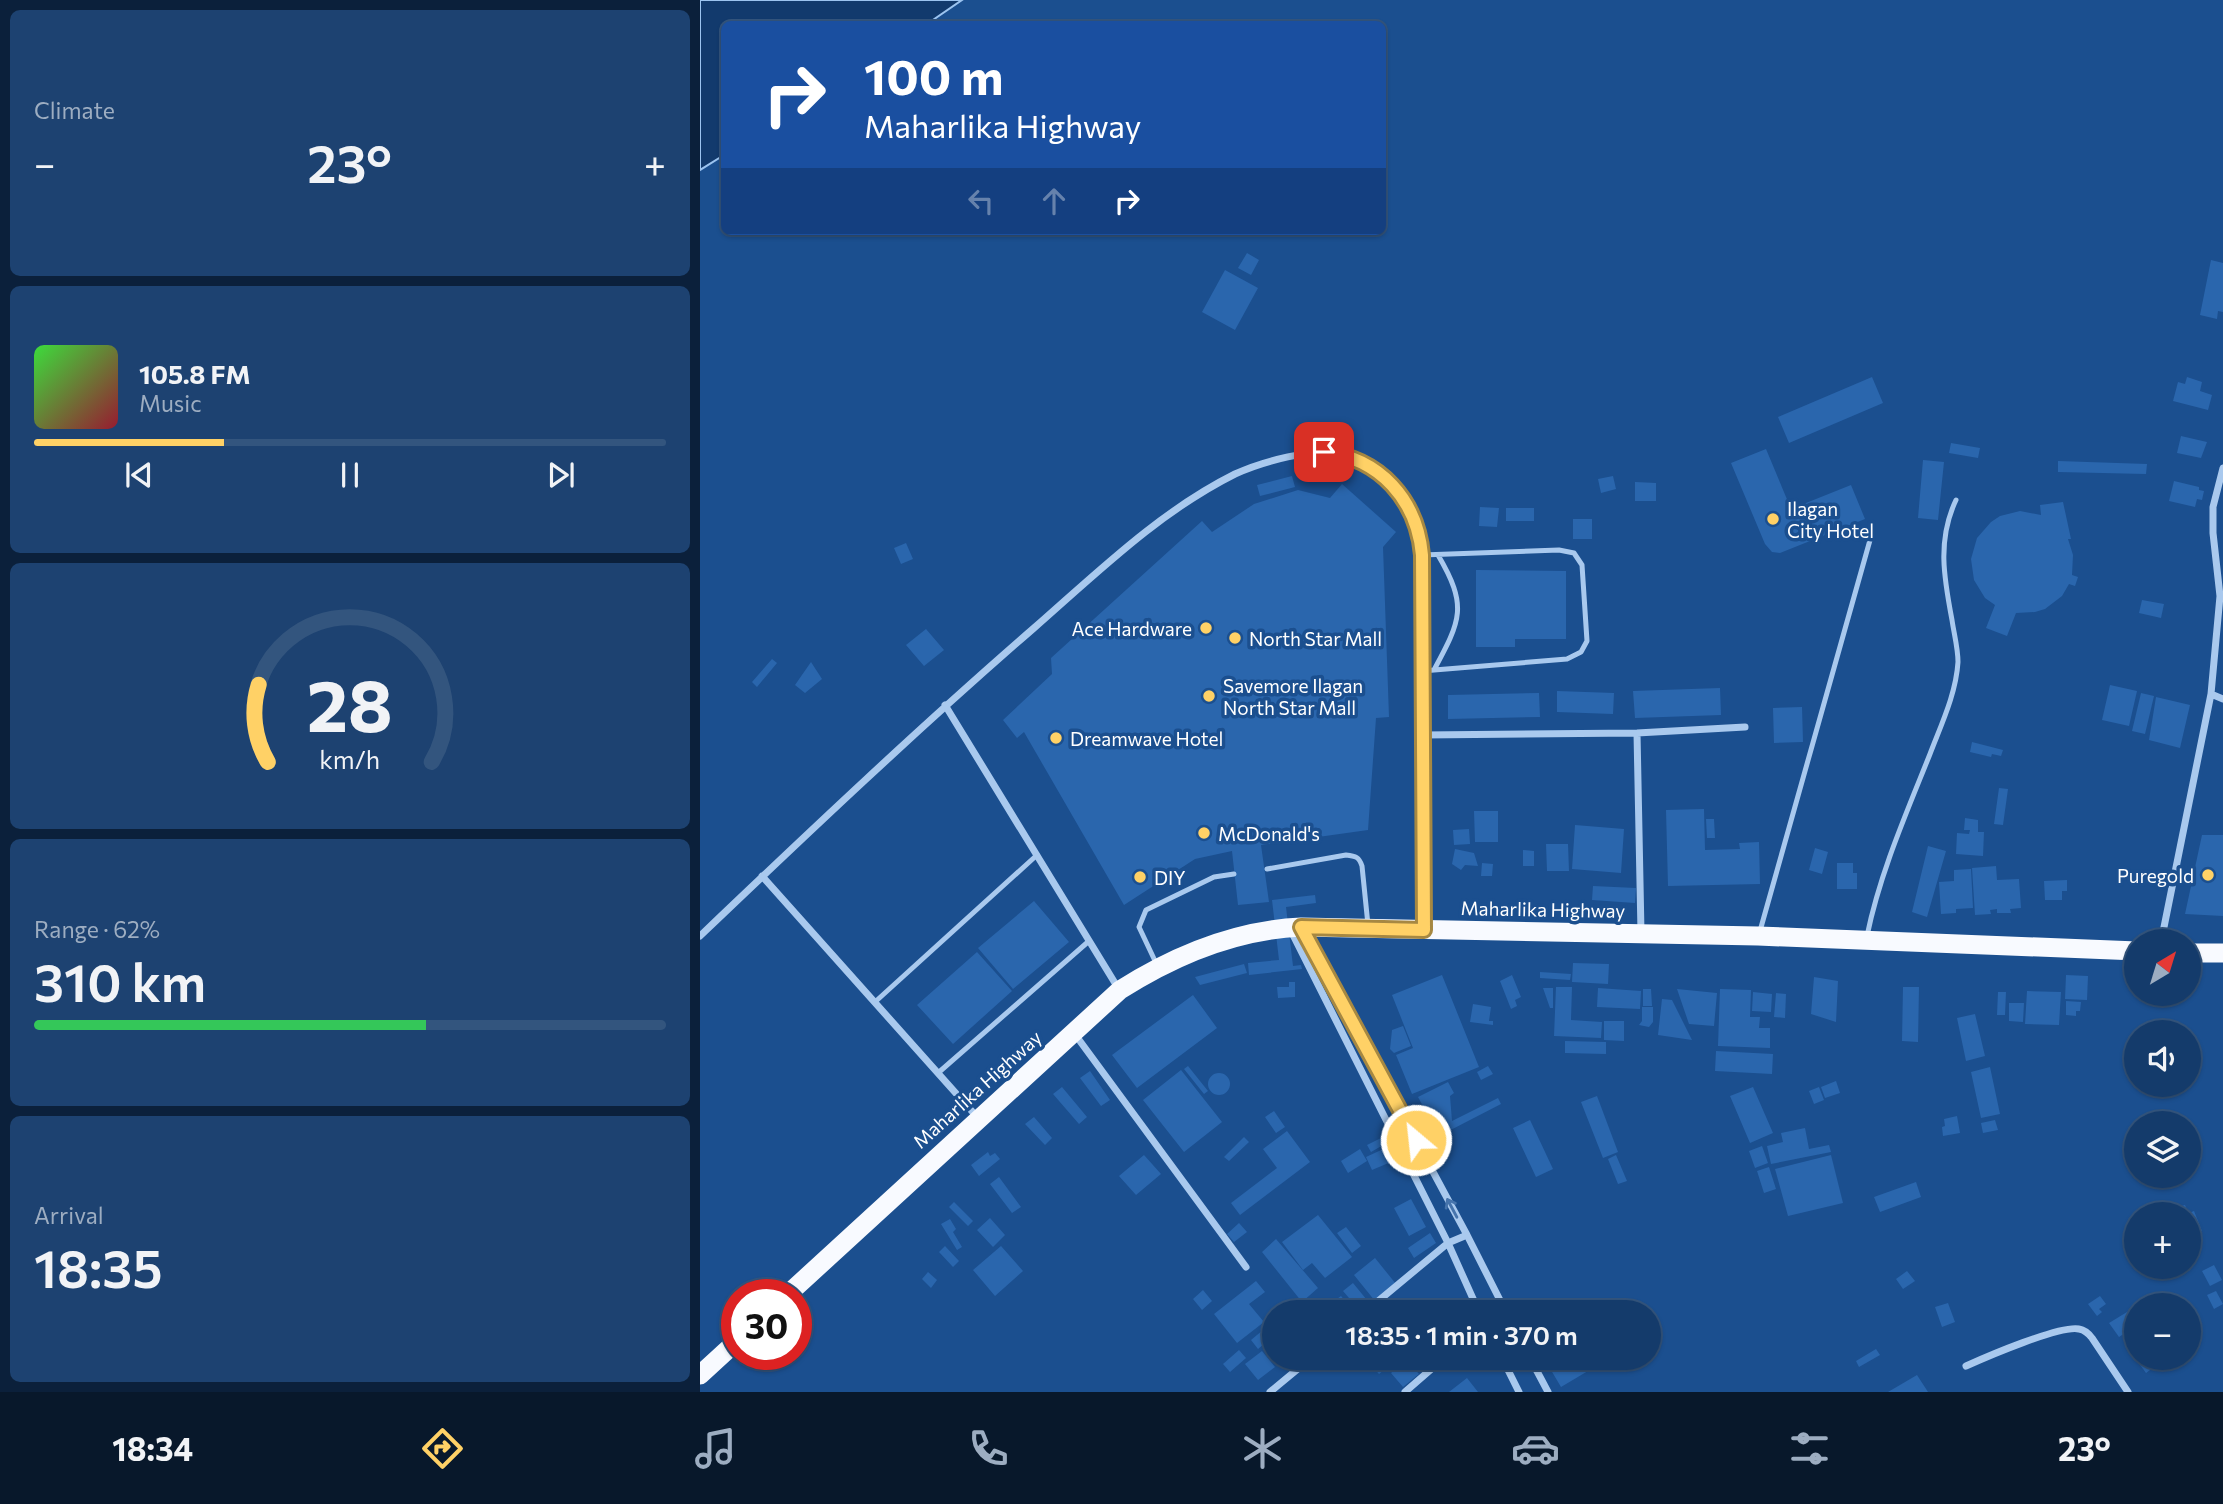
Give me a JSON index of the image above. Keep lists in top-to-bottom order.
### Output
{
  "streets": {
    "highway": ["Maharlika Highway"]
  },
  "places": [
    "Ilagan City Hotel",
    "Ace Hardware",
    "North Star Mall",
    "Savemore Ilagan North Star Mall",
    "Dreamwave Hotel",
    "McDonald's",
    "Puregold",
    "DIY"
  ],
  "north": "top right",
  "page": {
    "tile": [
      "Climate",
      ["Range · 62%", "310 km"],
      ["Arrival", "18:35"]
    ],
    "turn": ["100 m", "Maharlika Highway"],
    "heat": ["−", "23°", "+"],
    "song": ["105.8 FM", "Music"],
    "map_buttons": ["+", "−"],
    "limit": "30",
    "trip": "18:35 · 1 min · 370 m",
    "tabs": ["18:34", "23°"],
    "gauge": ["28", "km/h"]
  }
}
